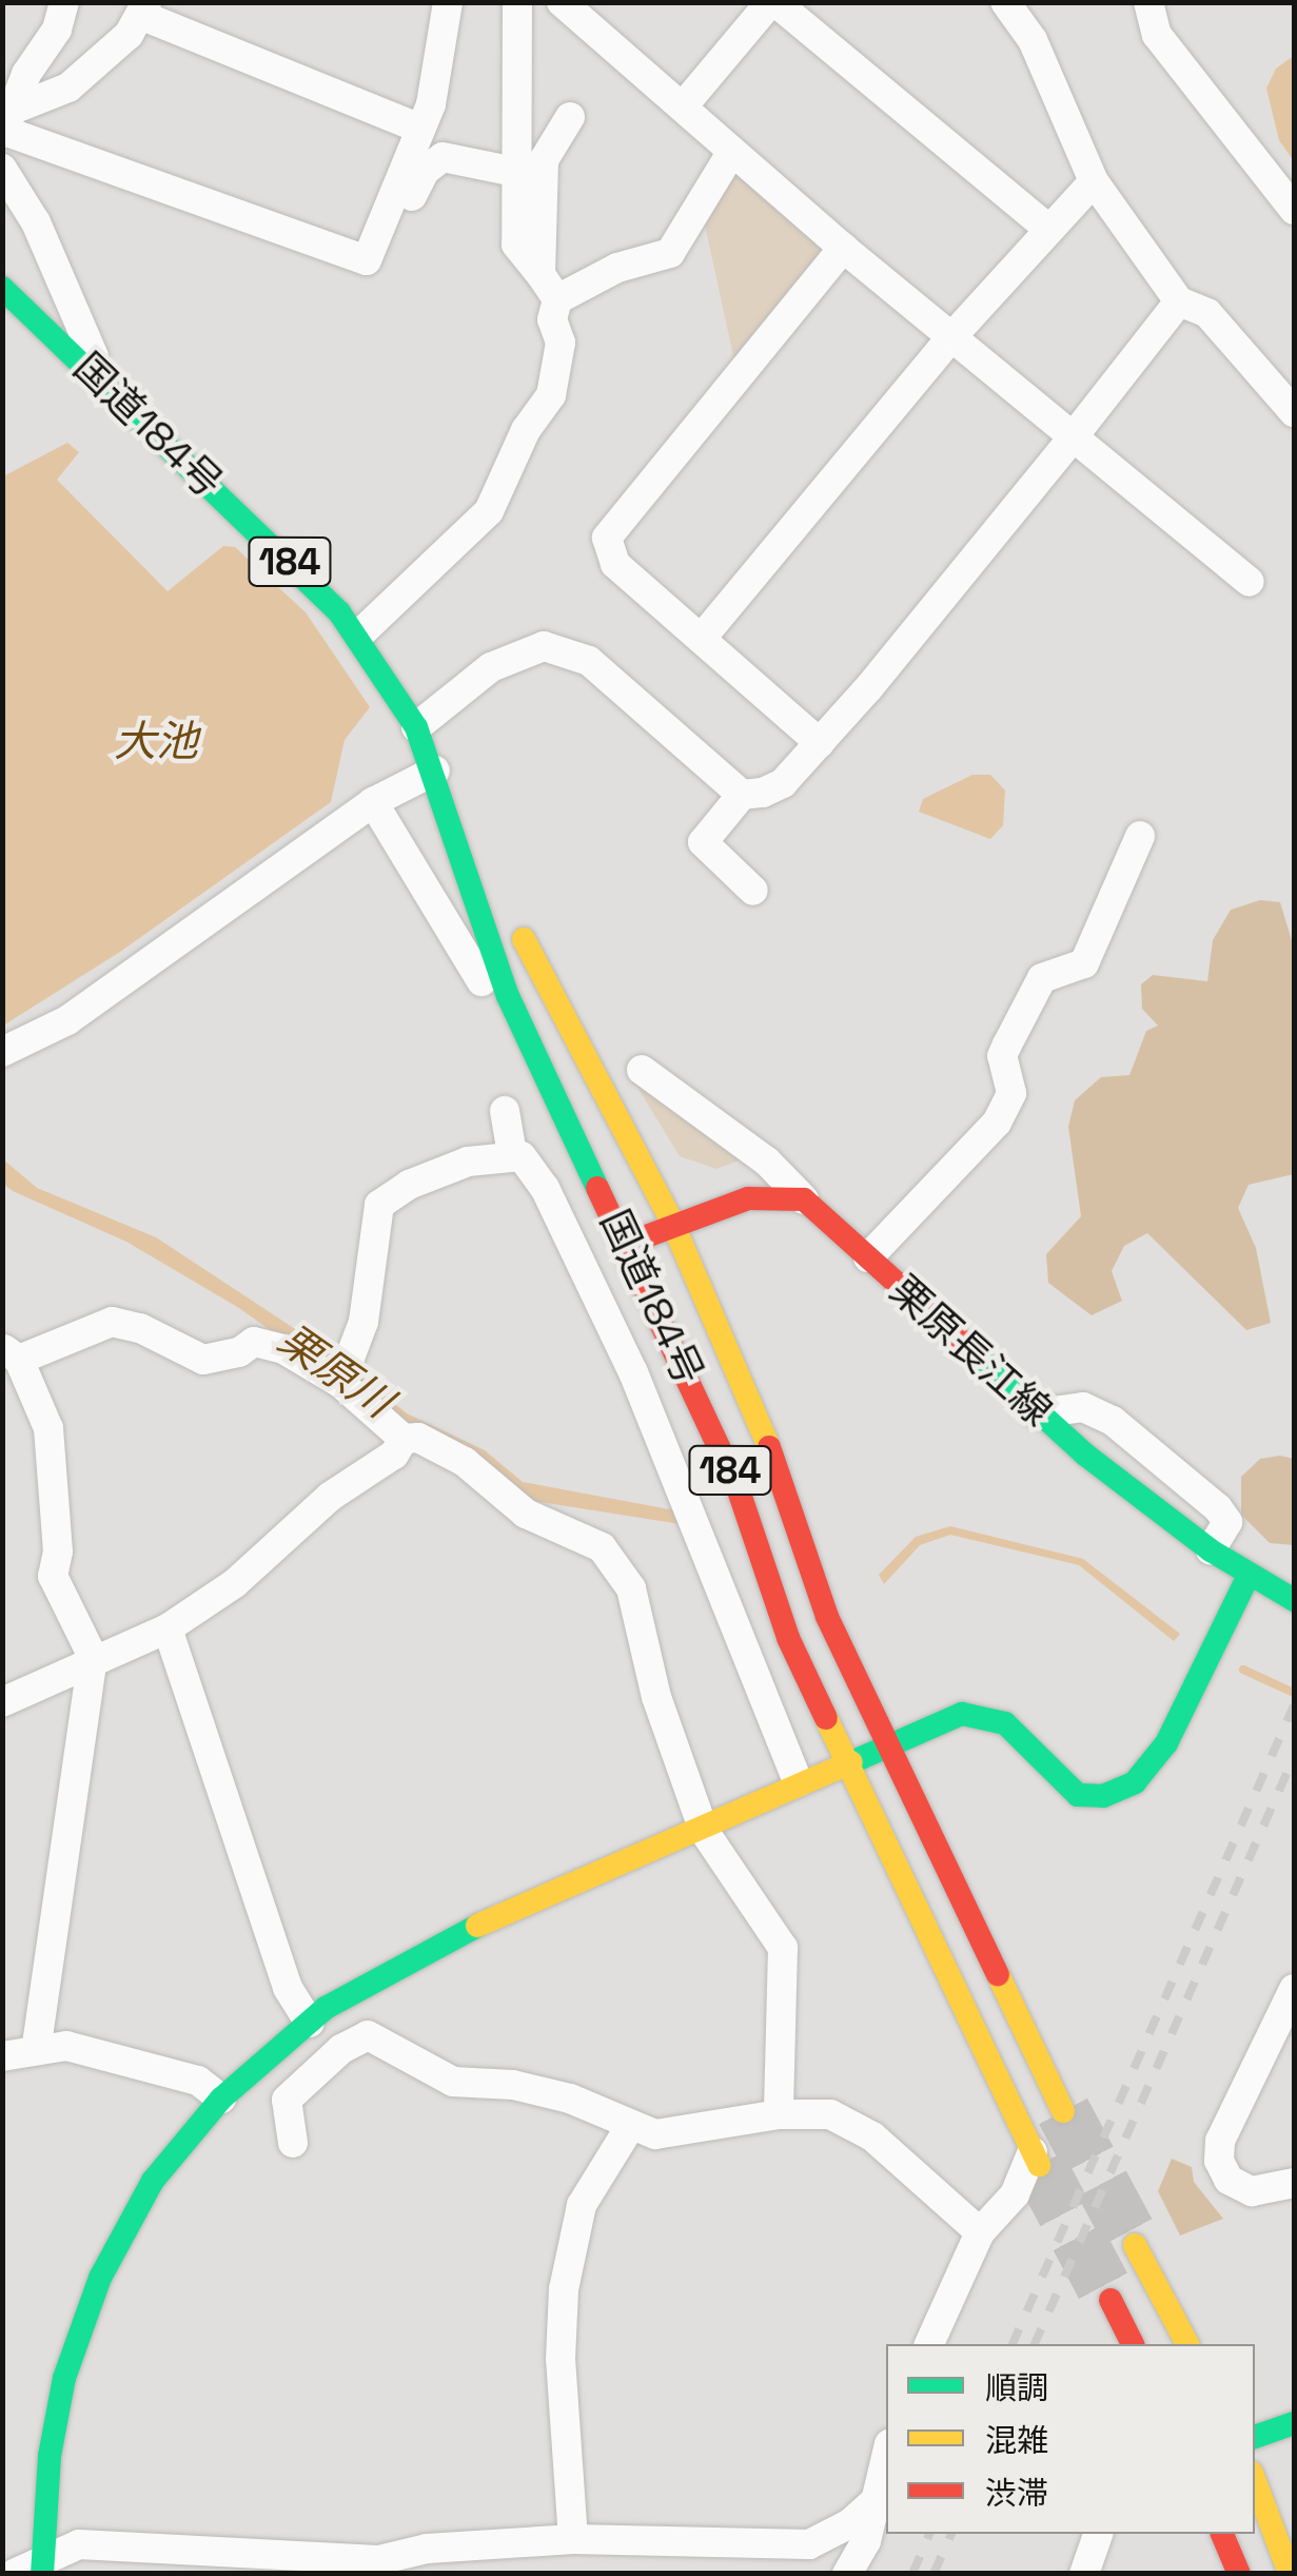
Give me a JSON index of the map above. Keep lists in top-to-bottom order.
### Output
{
  "streets": {
    "main road": ["国道184号", "184", "栗原長江線"]
  },
  "water": ["大池", "栗原川"],
  "legend": ["順調", "混雑", "渋滞"]
}
